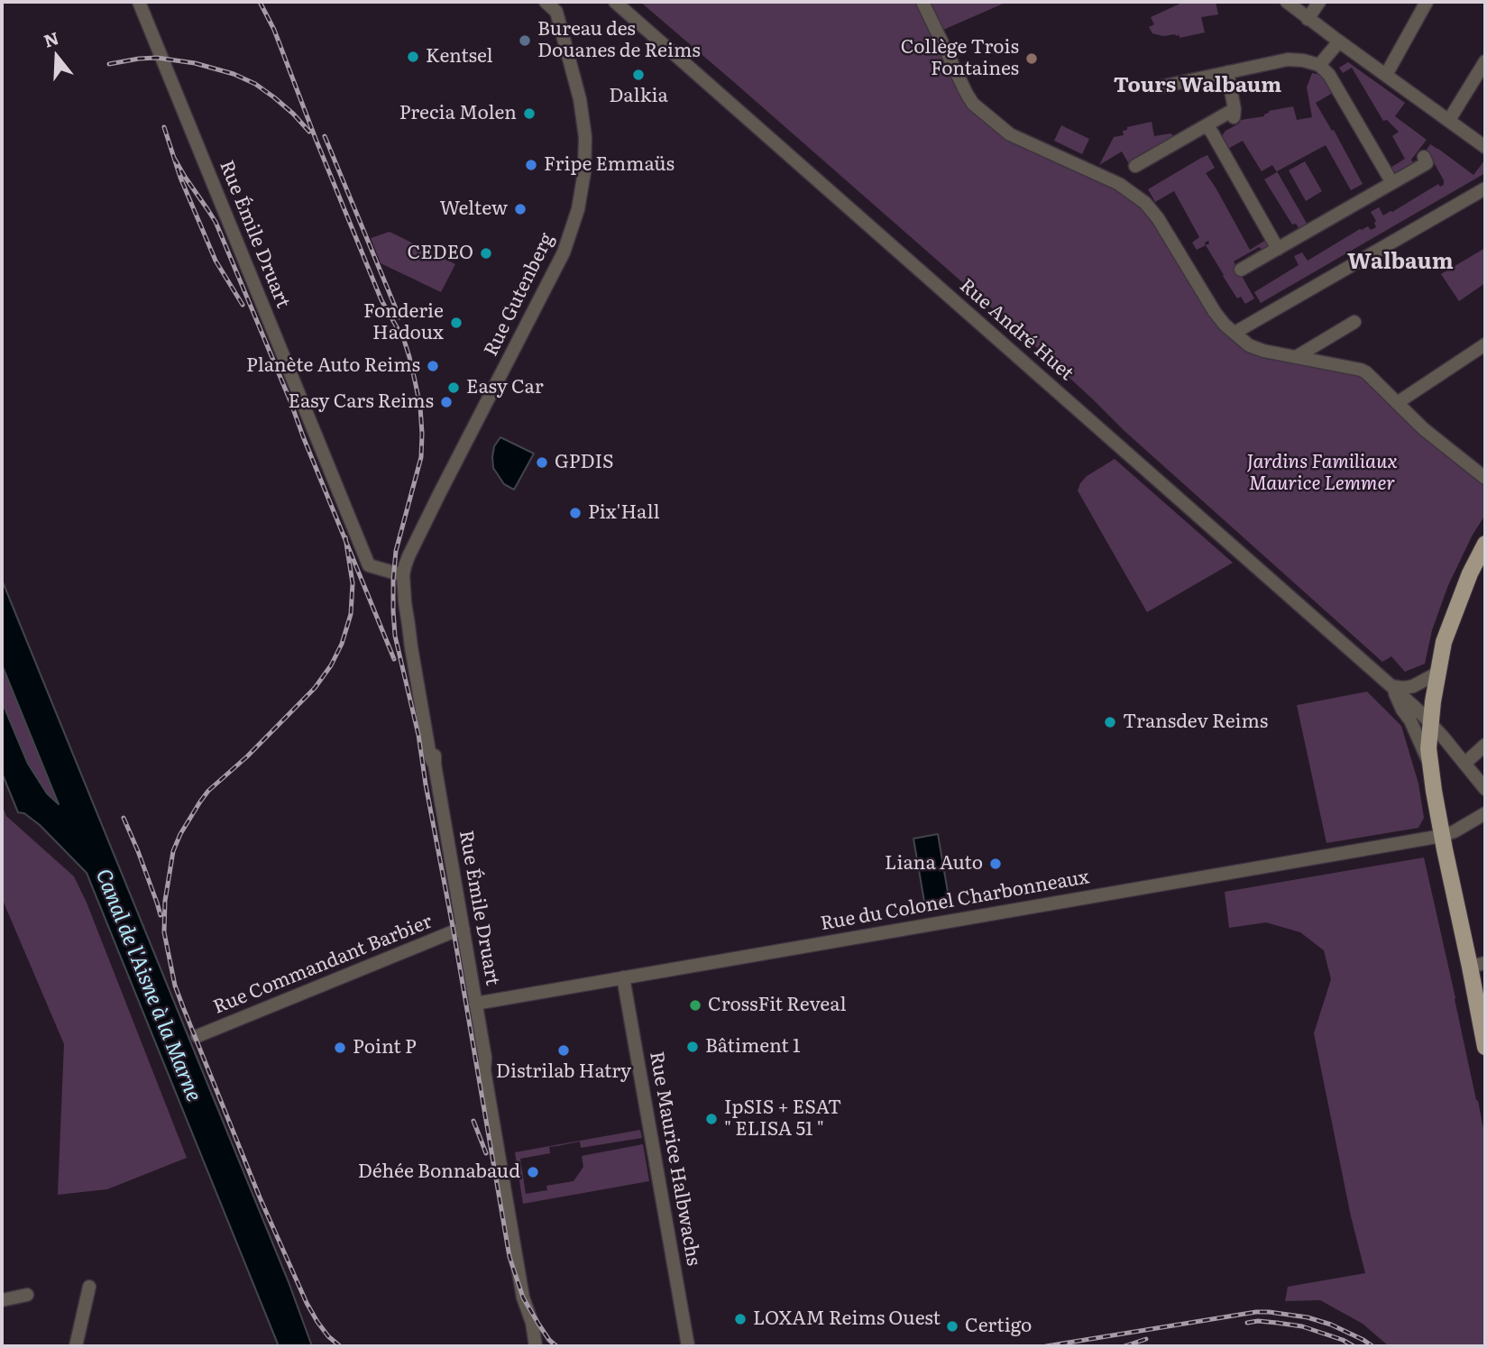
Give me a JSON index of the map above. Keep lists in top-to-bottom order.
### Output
{
  "streets": {
    "street": [
      "Rue Émile Druart",
      "Rue Gutenberg",
      "Rue André Huet",
      "Rue du Colonel Charbonneaux",
      "Rue Commandant Barbier",
      "Rue Maurice Halbwachs"
    ]
  },
  "crossings": [
    ["Rue Émile Druart", "Rue Gutenberg"],
    ["Rue Émile Druart", "Rue du Colonel Charbonneaux"],
    ["Rue Émile Druart", "Rue Commandant Barbier"],
    ["Rue du Colonel Charbonneaux", "Rue Maurice Halbwachs"]
  ],
  "districts": ["Tours Walbaum", "Walbaum"],
  "water": ["Canal de l'Aisne à la Marne"],
  "parks": ["Jardins Familiaux Maurice Lemmer"],
  "places": [
    "Bureau des Douanes de Reims",
    "Kentsel",
    "Collège Trois Fontaines",
    "Dalkia",
    "Precia Molen",
    "Fripe Emmaüs",
    "Weltew",
    "CEDEO",
    "Fonderie Hadoux",
    "Planète Auto Reims",
    "Easy Car",
    "Easy Cars Reims",
    "GPDIS",
    "Pix'Hall",
    "Transdev Reims",
    "Liana Auto",
    "CrossFit Reveal",
    "Bâtiment 1",
    "Point P",
    "Distrilab Hatry",
    "IpSIS + ESAT \" ELISA 51 \"",
    "Déhée Bonnabaud",
    "LOXAM Reims Ouest",
    "Certigo"
  ],
  "north": "top"
}
